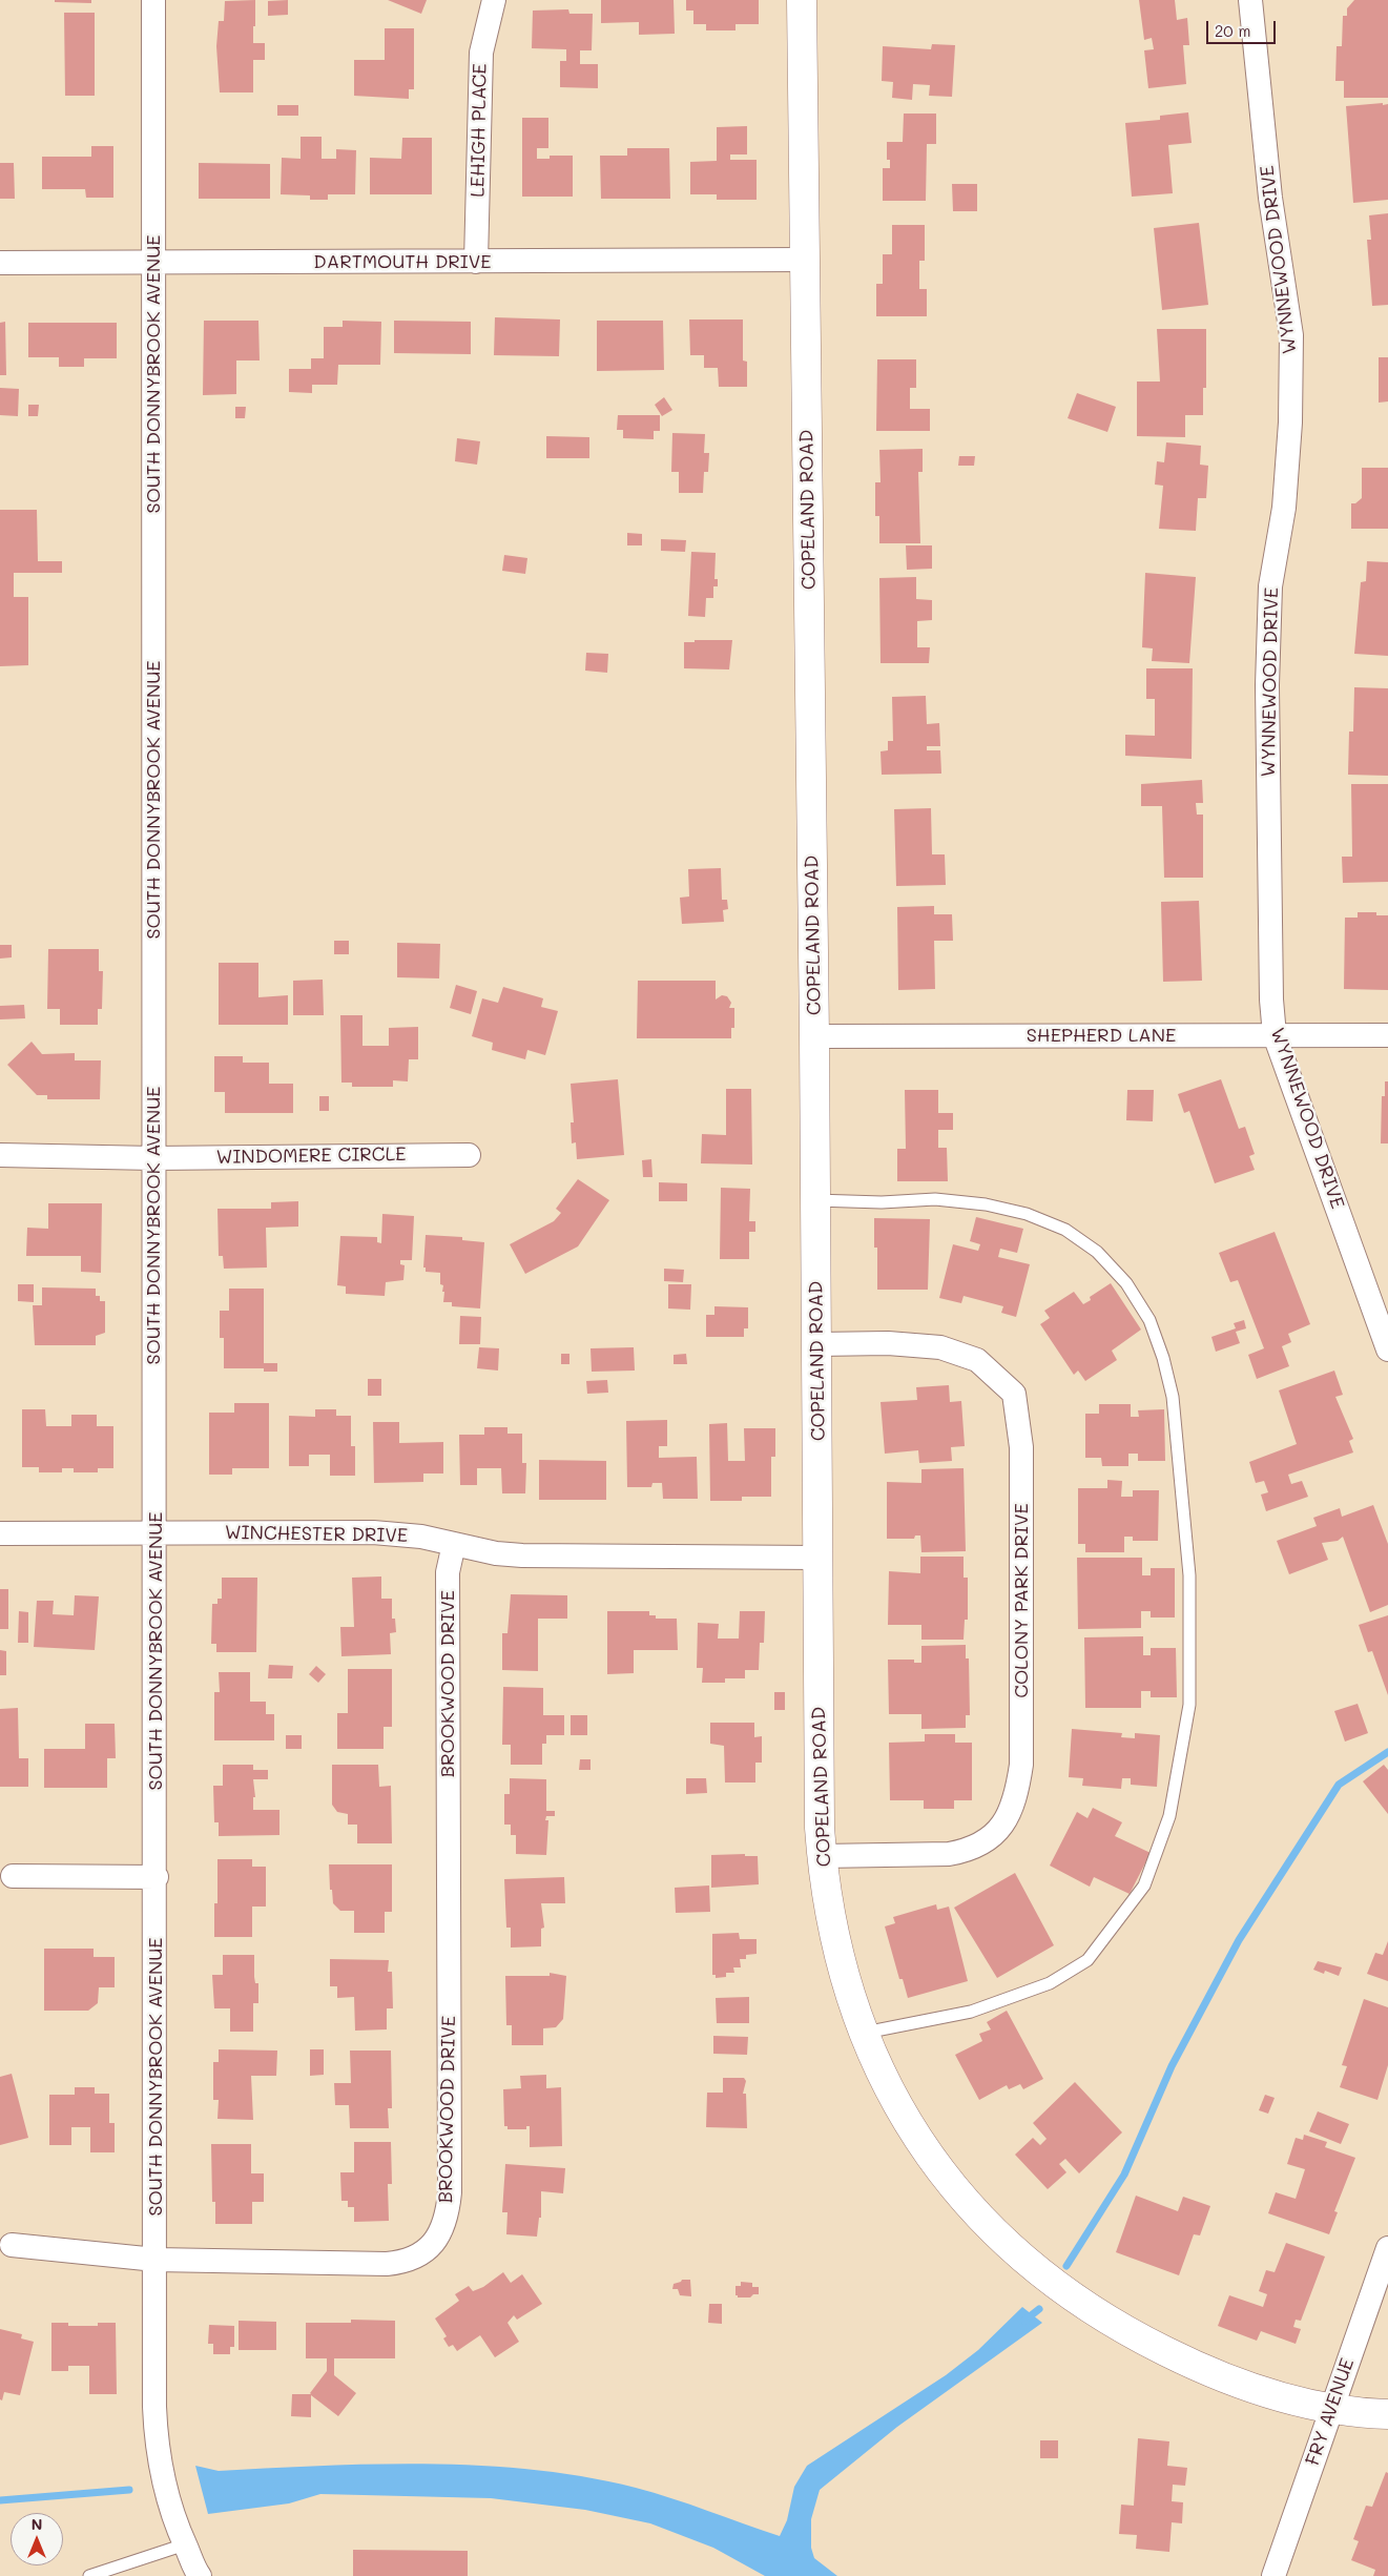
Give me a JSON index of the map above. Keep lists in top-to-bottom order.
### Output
{
  "streets": {
    "street": [
      "LEHIGH PLACE",
      "WYNNEWOOD DRIVE",
      "DARTMOUTH DRIVE",
      "SOUTH DONNYBROOK AVENUE",
      "COPELAND ROAD",
      "SHEPHERD LANE",
      "WINDOMERE CIRCLE",
      "WINCHESTER DRIVE",
      "COLONY PARK DRIVE",
      "BROOKWOOD DRIVE",
      "FRY AVENUE"
    ]
  },
  "crossings": [
    ["LEHIGH PLACE", "DARTMOUTH DRIVE"],
    ["WYNNEWOOD DRIVE", "SHEPHERD LANE"],
    ["DARTMOUTH DRIVE", "SOUTH DONNYBROOK AVENUE"],
    ["DARTMOUTH DRIVE", "COPELAND ROAD"],
    ["SOUTH DONNYBROOK AVENUE", "WINDOMERE CIRCLE"],
    ["SOUTH DONNYBROOK AVENUE", "WINCHESTER DRIVE"],
    ["SOUTH DONNYBROOK AVENUE", "BROOKWOOD DRIVE"],
    ["COPELAND ROAD", "SHEPHERD LANE"],
    ["COPELAND ROAD", "WINCHESTER DRIVE"],
    ["COPELAND ROAD", "COLONY PARK DRIVE"],
    ["COPELAND ROAD", "FRY AVENUE"],
    ["WINCHESTER DRIVE", "BROOKWOOD DRIVE"]
  ],
  "scale_bar": "20 m",
  "north": "top"
}
